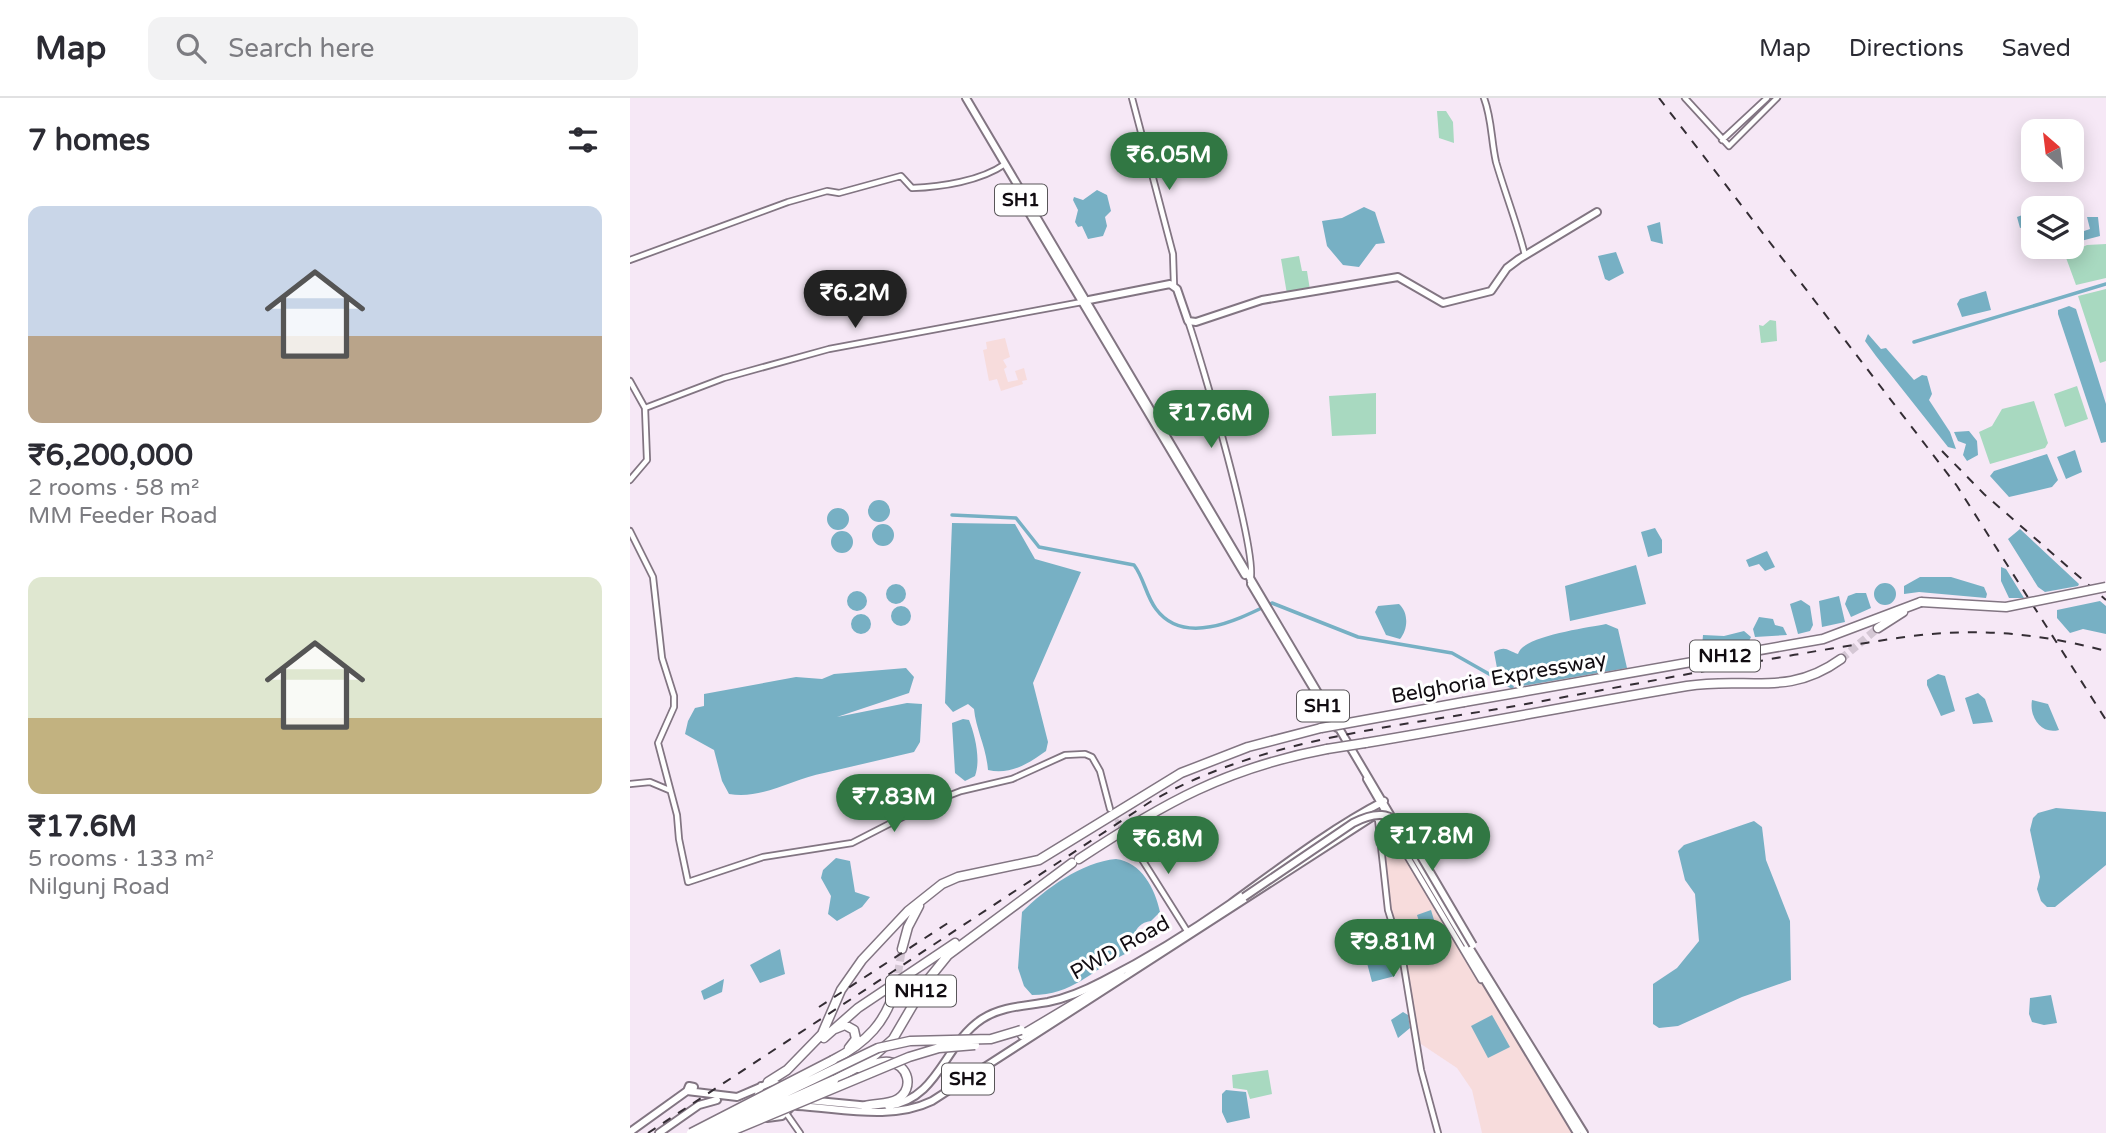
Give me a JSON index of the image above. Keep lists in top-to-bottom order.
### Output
{
  "streets": {
    "highway": ["NH12", "Belghoria Expressway"],
    "main road": ["SH1", "PWD Road", "SH2"]
  },
  "crossings": [
    ["SH1", "PWD Road"],
    ["NH12", "Belghoria Expressway"]
  ],
  "north": "top left",
  "page": {
    "header": "Map",
    "search": "Search here",
    "nav": ["Map", "Directions", "Saved"],
    "heading": "7 homes",
    "price": [
      "₹6.05M",
      "₹6.2M",
      "₹17.6M",
      "₹7.83M",
      "₹17.8M",
      "₹6.8M",
      "₹9.81M"
    ],
    "list": [
      {
        "name": "₹6,200,000",
        "note": "2 rooms · 58 m² · MM Feeder Road"
      },
      {
        "name": "₹17.6M",
        "note": "5 rooms · 133 m² · Nilgunj Road"
      }
    ]
  }
}
